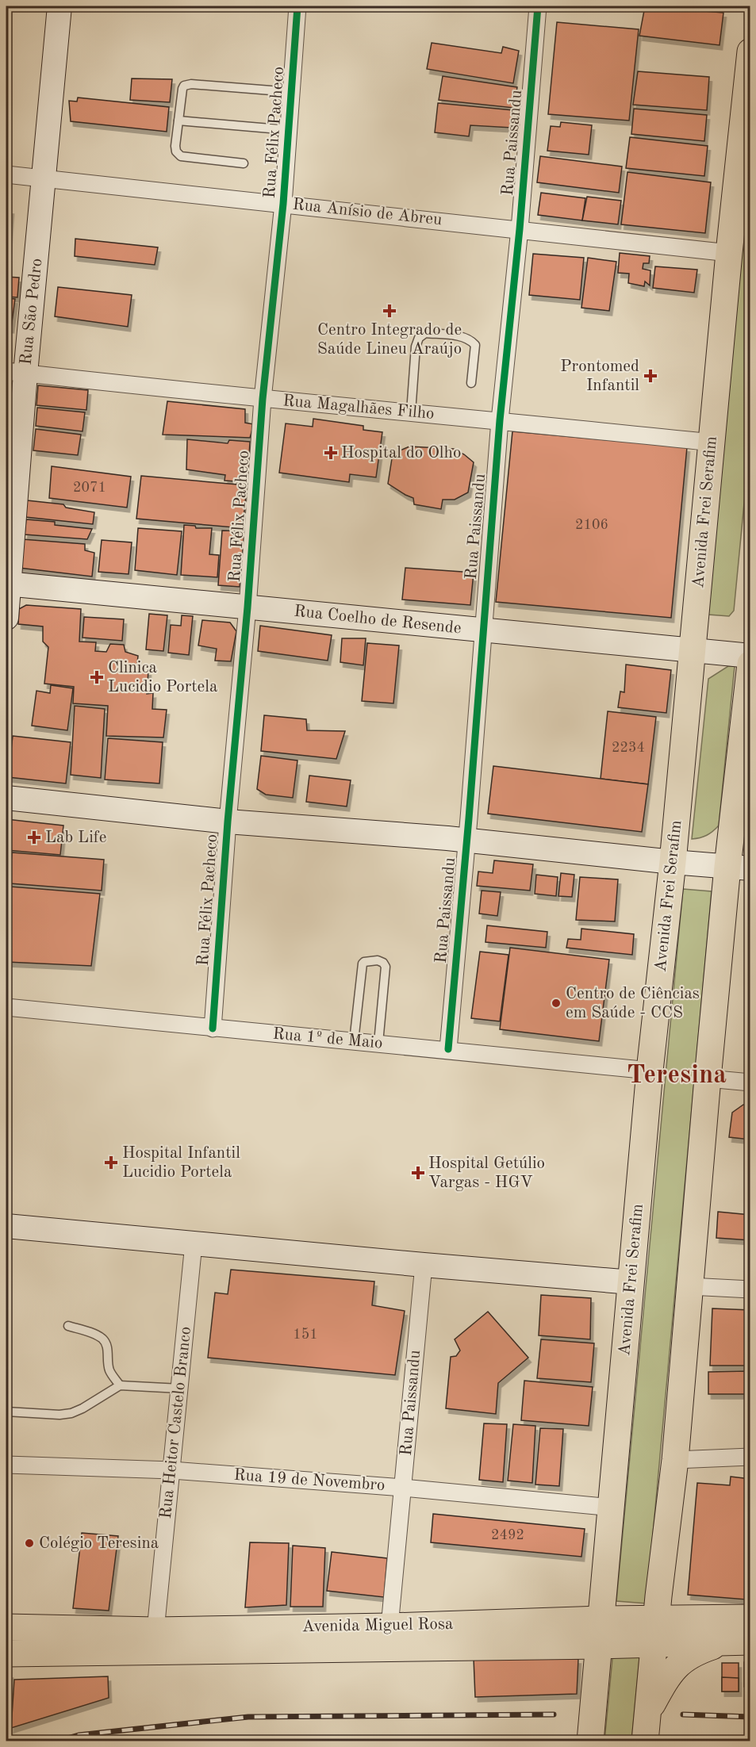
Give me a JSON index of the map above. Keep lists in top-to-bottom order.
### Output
{
  "streets": {
    "main road": [
      "Rua São Pedro",
      "Avenida Frei Serafim",
      "Rua Coelho de Resende",
      "Avenida Miguel Rosa"
    ],
    "street": [
      "Rua Félix Pacheco",
      "Rua Paissandu",
      "Rua Anísio de Abreu",
      "Rua Magalhães Filho",
      "Rua 1º de Maio",
      "Rua Heitor Castelo Branco",
      "Rua 19 de Novembro"
    ]
  },
  "crossings": [
    ["Rua Félix Pacheco", "Rua Anísio de Abreu"],
    ["Rua Félix Pacheco", "Rua Magalhães Filho"],
    ["Rua Félix Pacheco", "Rua Coelho de Resende"],
    ["Rua Félix Pacheco", "Rua 1º de Maio"],
    ["Rua Paissandu", "Rua Anísio de Abreu"],
    ["Rua Paissandu", "Rua Magalhães Filho"],
    ["Rua Paissandu", "Rua Coelho de Resende"],
    ["Rua Paissandu", "Rua 1º de Maio"],
    ["Rua Paissandu", "Rua 19 de Novembro"],
    ["Rua Paissandu", "Avenida Miguel Rosa"],
    ["Rua Anísio de Abreu", "Rua São Pedro"],
    ["Rua Anísio de Abreu", "Avenida Frei Serafim"],
    ["Rua São Pedro", "Rua Magalhães Filho"],
    ["Rua São Pedro", "Rua Coelho de Resende"],
    ["Rua Magalhães Filho", "Avenida Frei Serafim"],
    ["Avenida Frei Serafim", "Rua Coelho de Resende"],
    ["Avenida Frei Serafim", "Rua 1º de Maio"],
    ["Avenida Frei Serafim", "Rua 19 de Novembro"],
    ["Avenida Frei Serafim", "Avenida Miguel Rosa"],
    ["Rua Heitor Castelo Branco", "Rua 19 de Novembro"],
    ["Rua Heitor Castelo Branco", "Avenida Miguel Rosa"]
  ],
  "districts": ["Teresina"],
  "places": {
    "health": [
      "Centro Integrado de Saúde Lineu Araújo",
      "Prontomed Infantil",
      "Hospital do Olho",
      "Clinica Lucidio Portela",
      "Lab Life",
      "Hospital Infantil Lucidio Portela",
      "Hospital Getúlio Vargas - HGV"
    ],
    "other": ["Centro de Ciências em Saúde - CCS", "Colégio Teresina"]
  },
  "house_numbers": [
    "2071",
    "2106",
    "2234",
    "151",
    "2492"
  ]
}
